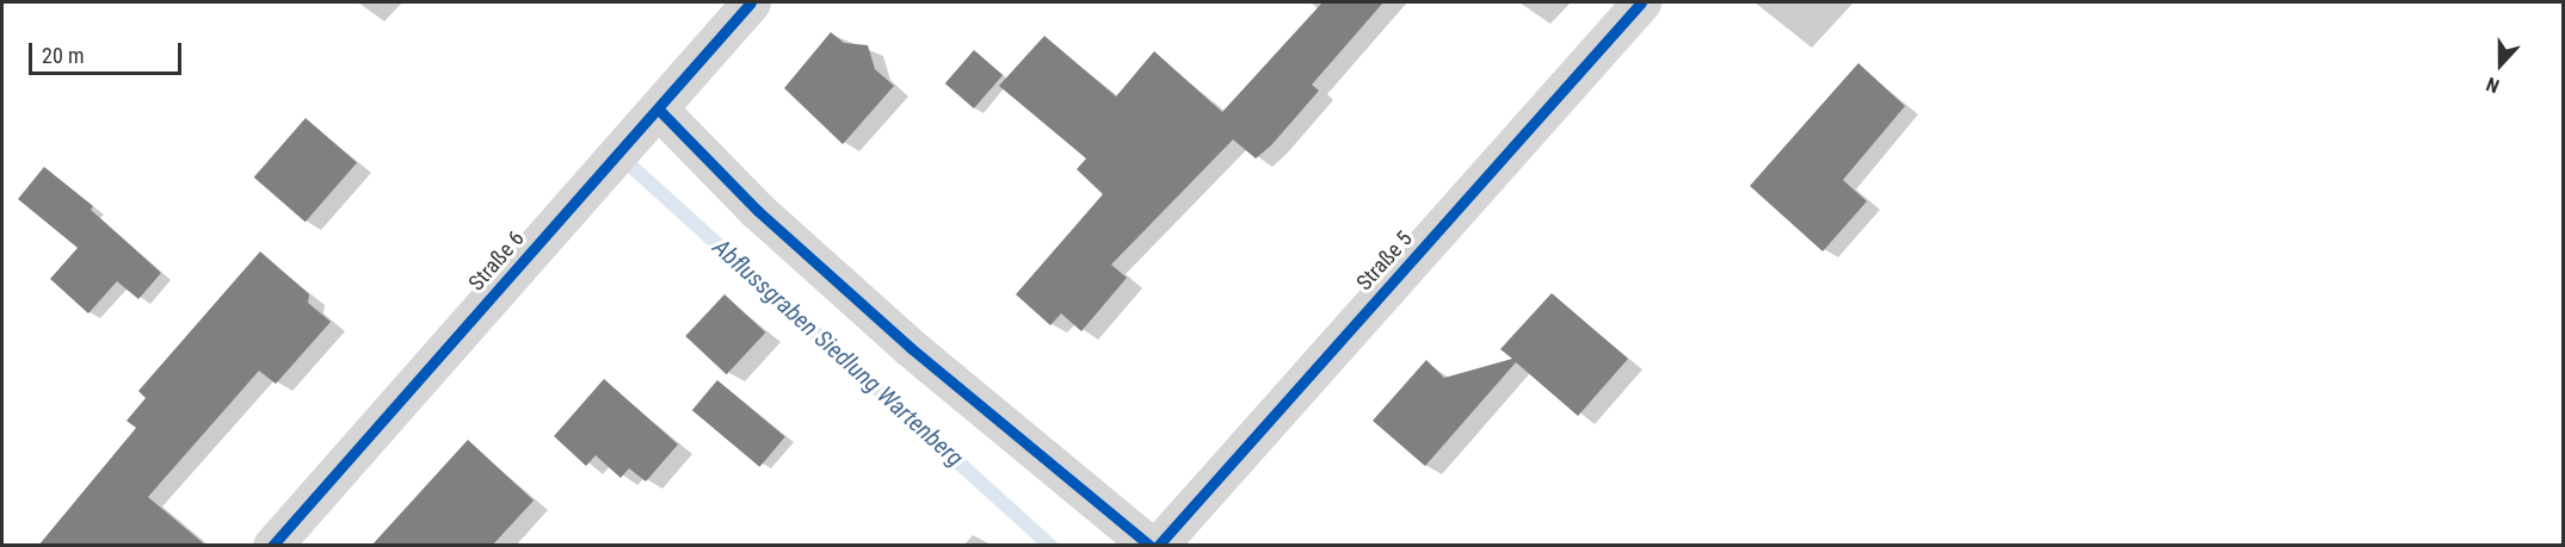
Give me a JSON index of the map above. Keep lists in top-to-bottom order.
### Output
{
  "streets": {
    "street": ["Straße 6", "Straße 5"]
  },
  "water": ["Abflussgraben Siedlung Wartenberg"],
  "scale_bar": "20 m",
  "north": "bottom"
}
